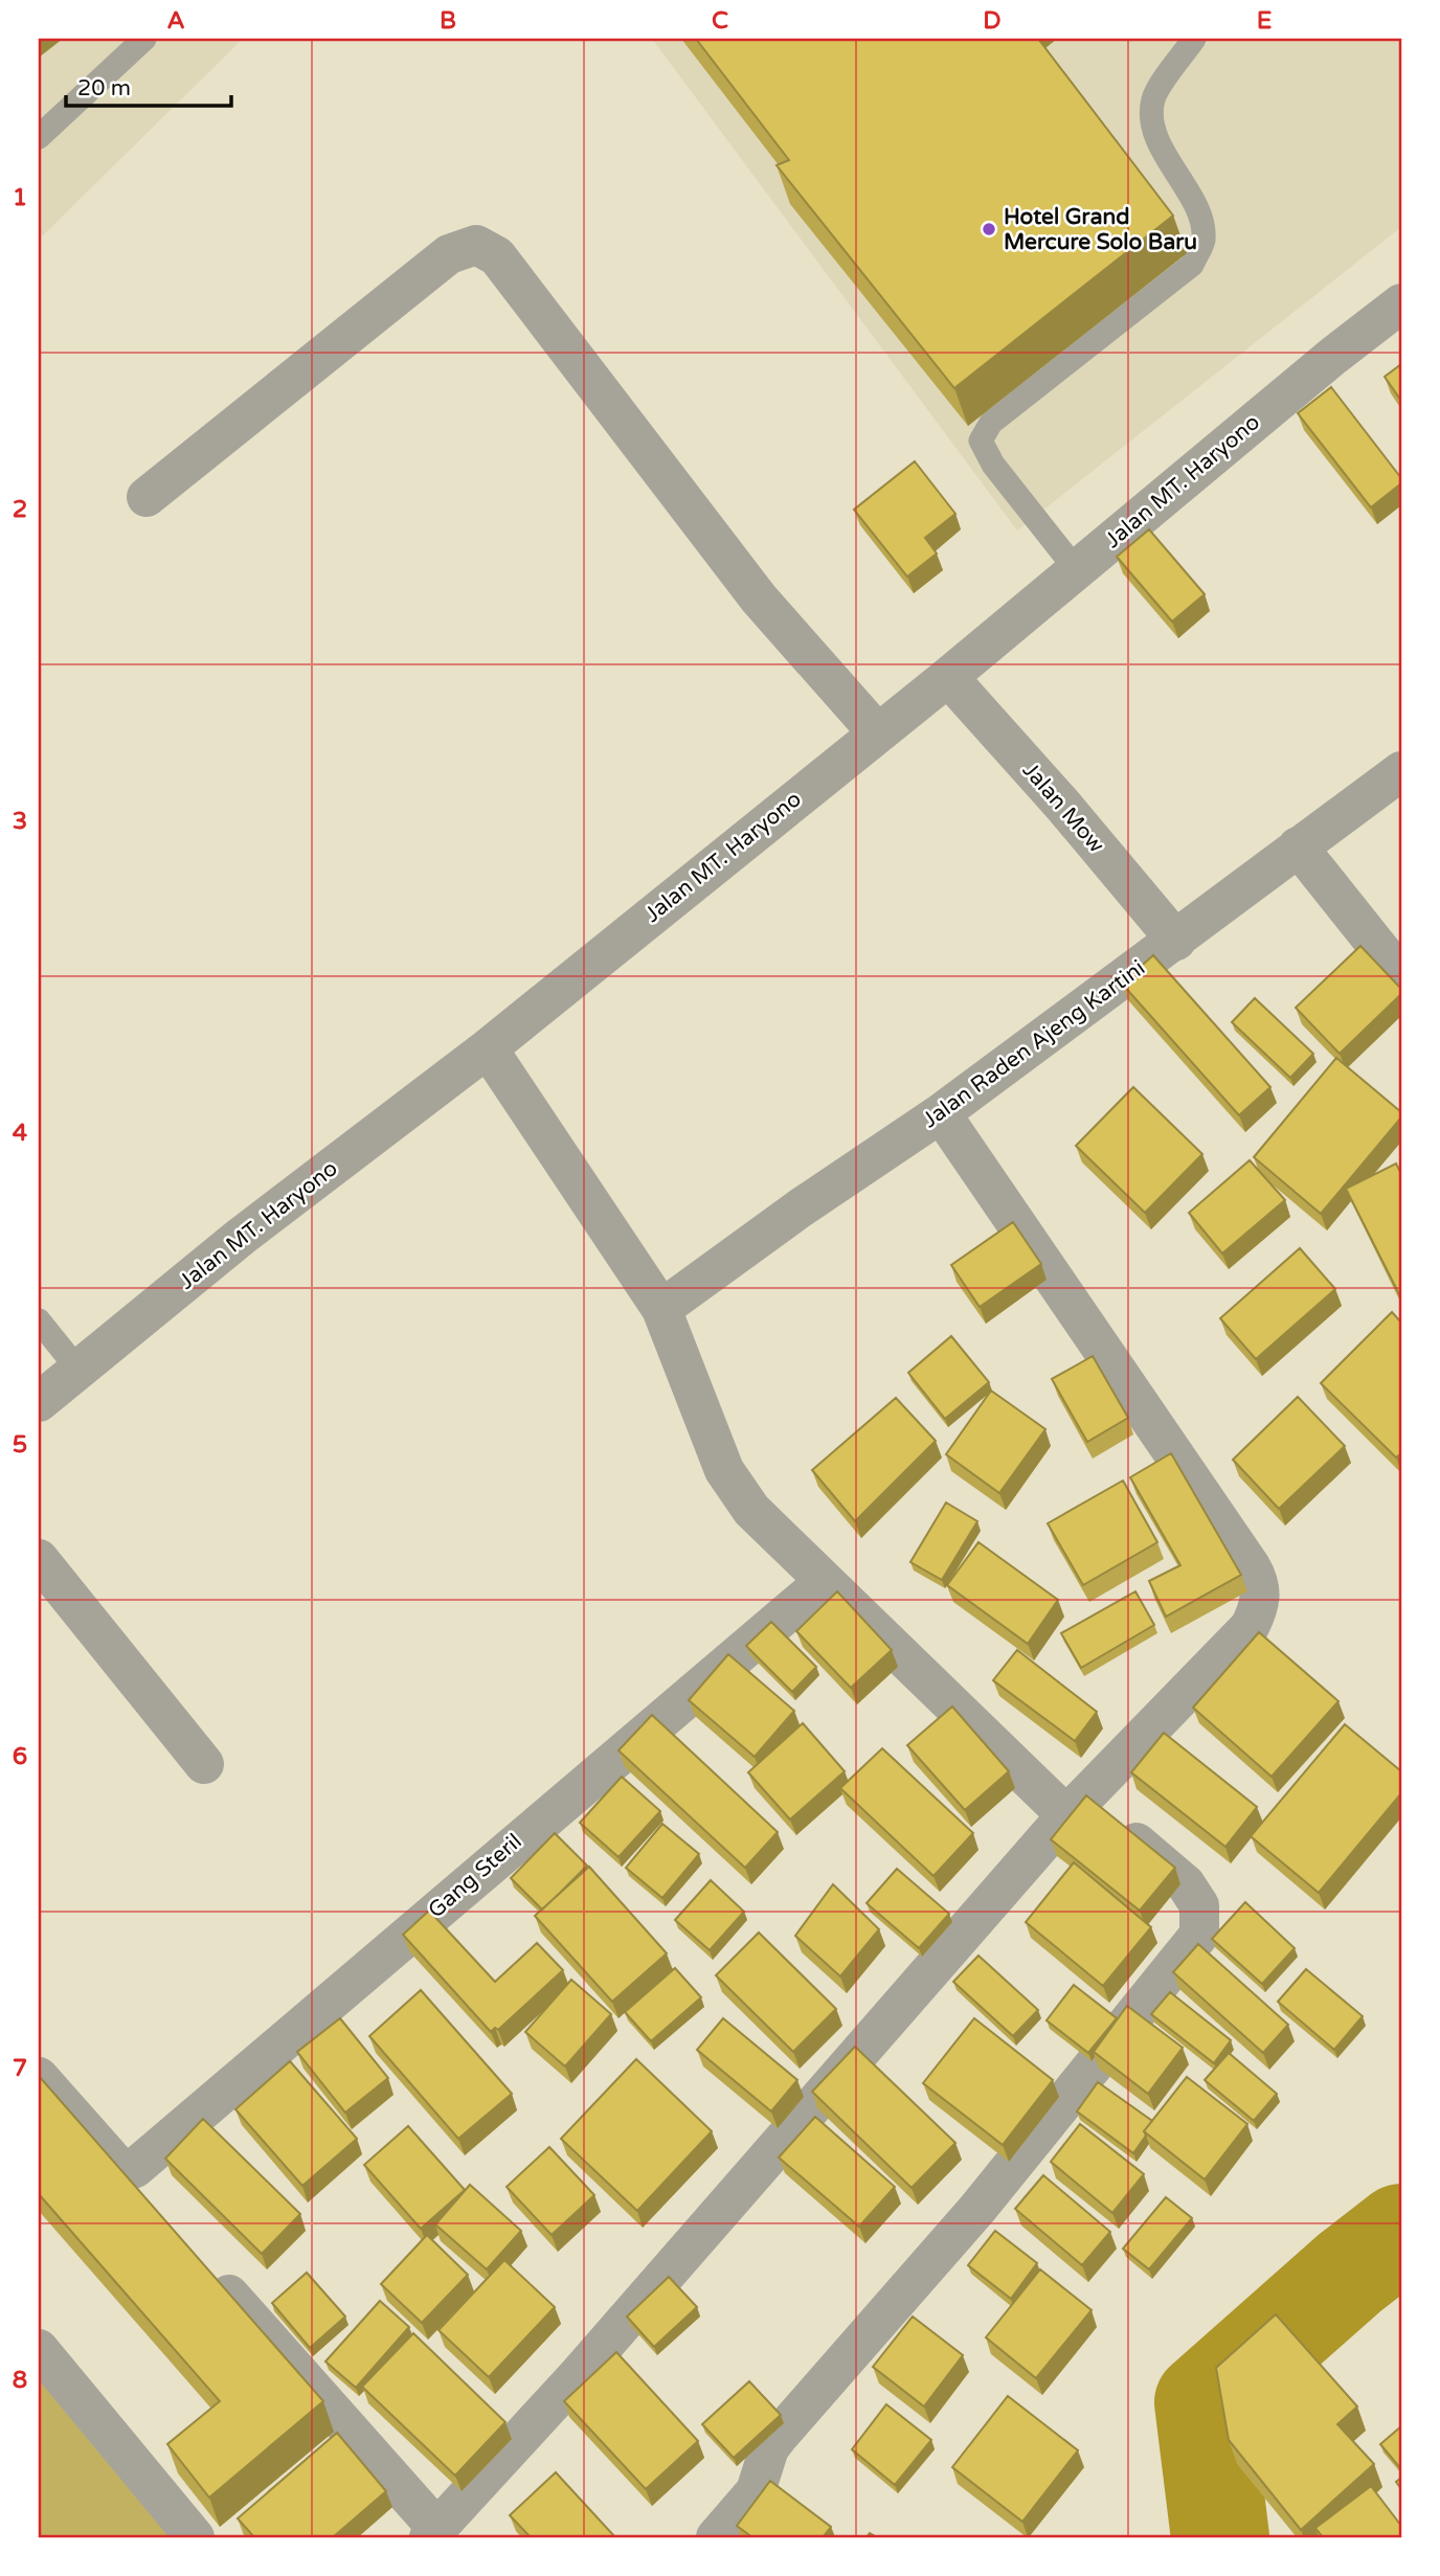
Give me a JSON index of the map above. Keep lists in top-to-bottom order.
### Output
{
  "streets": {
    "street": [
      "Jalan MT. Haryono",
      "Jalan Mow",
      "Jalan Raden Ajeng Kartini",
      "Gang Steril"
    ]
  },
  "crossings": [
    ["Jalan MT. Haryono", "Jalan Mow"],
    ["Jalan Mow", "Jalan Raden Ajeng Kartini"]
  ],
  "places": ["Hotel Grand Mercure Solo Baru"],
  "scale_bar": "20 m",
  "grid": {
    "columns": [
      "A",
      "B",
      "C",
      "D",
      "E"
    ],
    "rows": [
      "1",
      "2",
      "3",
      "4",
      "5",
      "6",
      "7",
      "8"
    ]
  }
}
